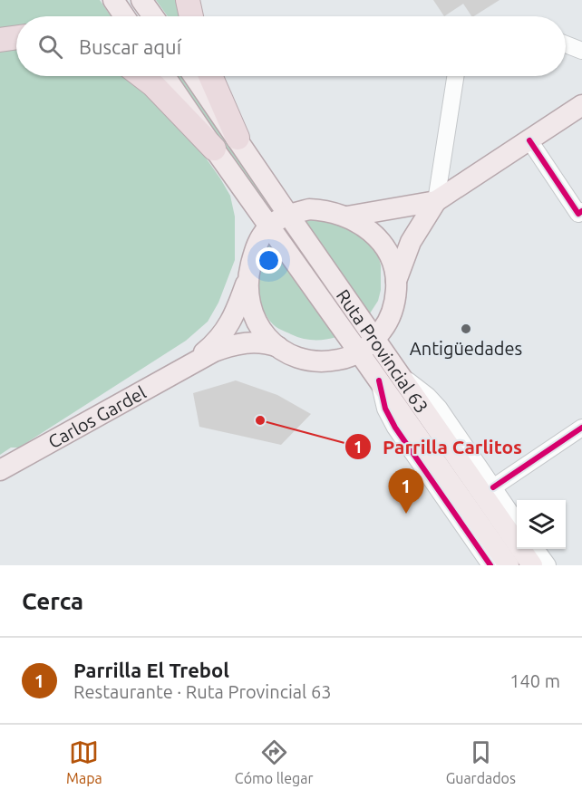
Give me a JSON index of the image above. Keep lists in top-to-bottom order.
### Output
{
  "streets": {
    "main road": ["Ruta Provincial 63", "Carlos Gardel"]
  },
  "crossings": [
    ["Ruta Provincial 63", "Carlos Gardel"]
  ],
  "places": ["Antigüedades", "Parrilla Carlitos"],
  "page": {
    "search": "Buscar aquí",
    "pins": "1",
    "heading": "Cerca",
    "list": [
      {
        "mark": "1",
        "name": "Parrilla El Trebol",
        "note": "Restaurante · Ruta Provincial 63",
        "value": "140 m"
      }
    ],
    "nav": ["Mapa", "Cómo llegar", "Guardados"]
  }
}
